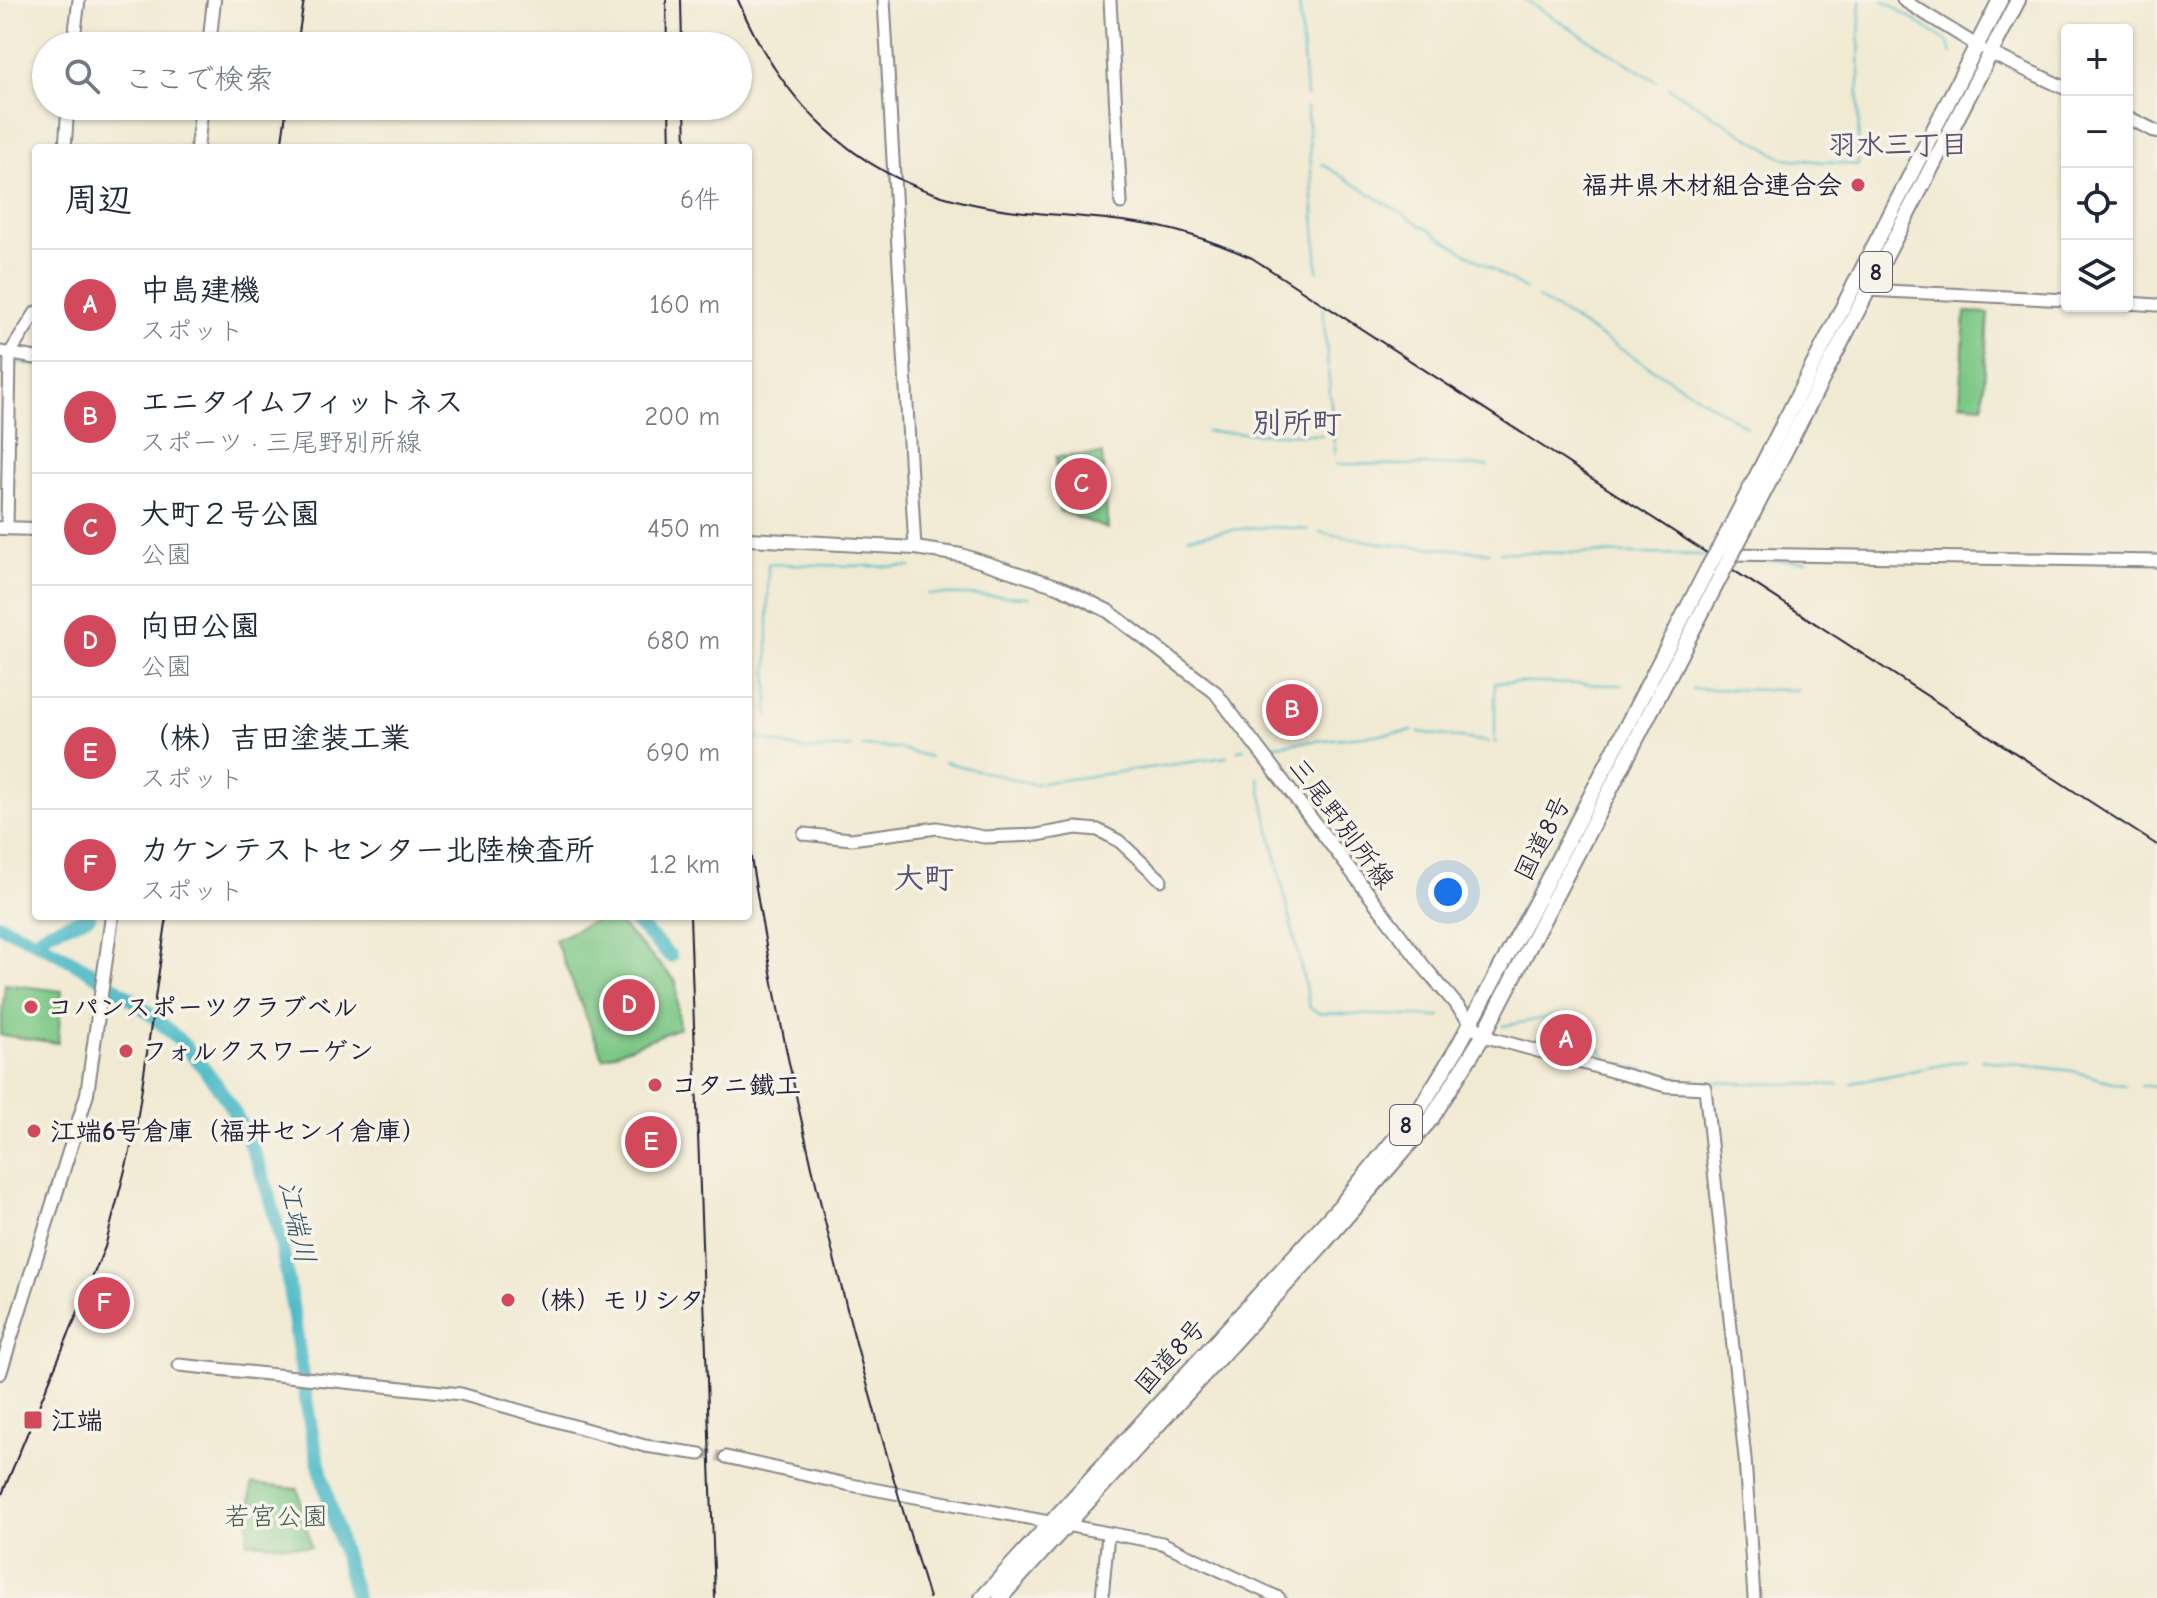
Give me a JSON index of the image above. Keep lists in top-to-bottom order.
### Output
{
  "streets": {
    "highway": ["8", "国道8号"],
    "main road": ["三尾野別所線"]
  },
  "crossings": [
    ["三尾野別所線", "国道8号"]
  ],
  "districts": ["羽水三丁目", "別所町", "大町"],
  "water": ["江端川"],
  "parks": ["若宮公園"],
  "places": {
    "other": [
      "福井県木材組合連合会",
      "コパンスポーツクラブベル",
      "フォルクスワーゲン",
      "コタニ鐵工",
      "江端6号倉庫（福井センイ倉庫）",
      "（株）モリシタ"
    ],
    "transit": ["江端"]
  },
  "page": {
    "map_buttons": ["+", "−"],
    "search": "ここで検索",
    "heading": ["周辺", "6件"],
    "list": [
      {
        "mark": "A",
        "name": "中島建機",
        "note": "スポット",
        "value": "160 m"
      },
      {
        "mark": "B",
        "name": "エニタイムフィットネス",
        "note": "スポーツ · 三尾野別所線",
        "value": "200 m"
      },
      {
        "mark": "C",
        "name": "大町２号公園",
        "note": "公園",
        "value": "450 m"
      },
      {
        "mark": "D",
        "name": "向田公園",
        "note": "公園",
        "value": "680 m"
      },
      {
        "mark": "E",
        "name": "（株）吉田塗装工業",
        "note": "スポット",
        "value": "690 m"
      },
      {
        "mark": "F",
        "name": "カケンテストセンター北陸検査所",
        "note": "スポット",
        "value": "1.2 km"
      }
    ],
    "pins": [
      "C",
      "B",
      "D",
      "A",
      "E",
      "F"
    ]
  }
}
